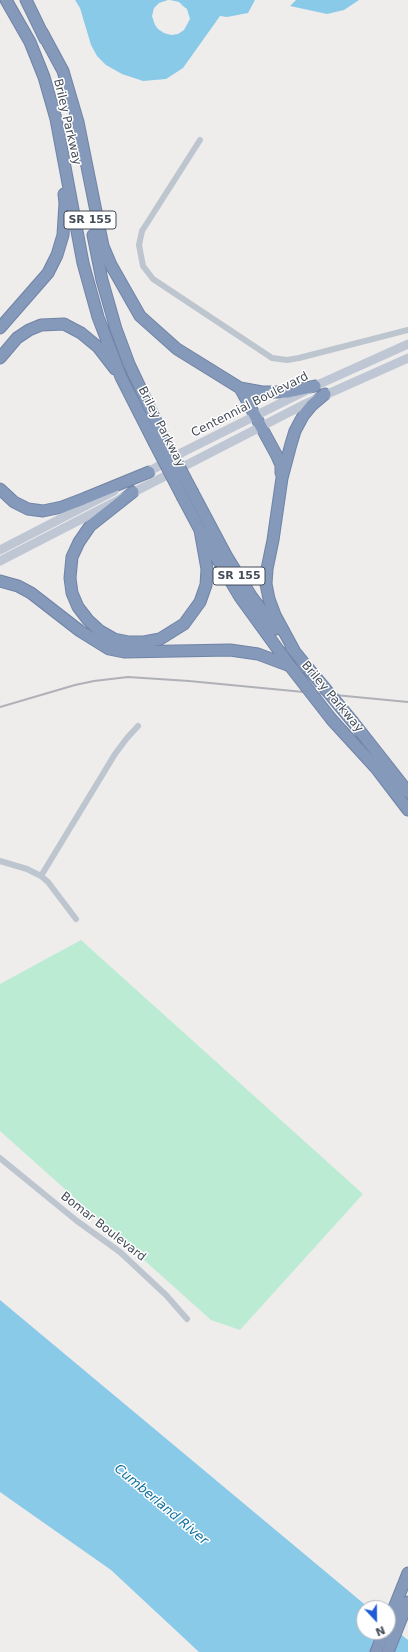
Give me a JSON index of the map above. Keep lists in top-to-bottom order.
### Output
{
  "streets": {
    "highway": ["Briley Parkway", "SR 155"],
    "main road": ["Centennial Boulevard"],
    "street": ["Bomar Boulevard"]
  },
  "water": ["Cumberland River"],
  "north": "bottom"
}
